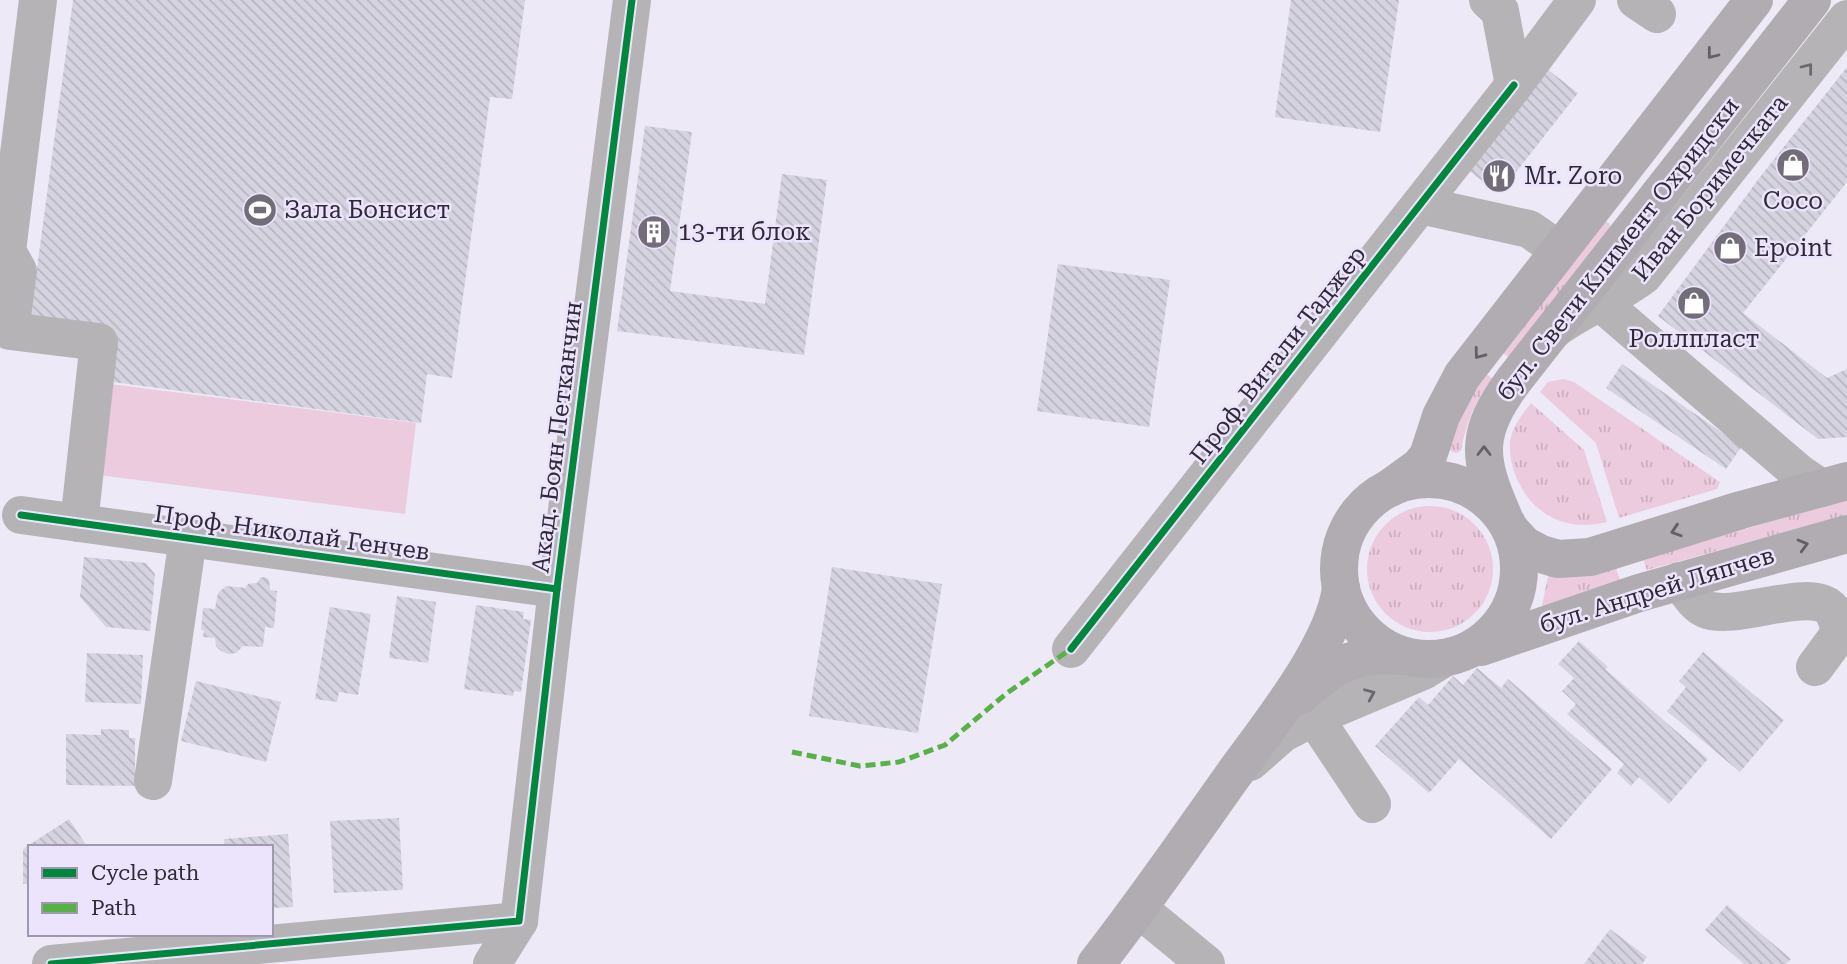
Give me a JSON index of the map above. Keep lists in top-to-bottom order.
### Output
{
  "streets": {
    "main road": ["бул. Свети Климент Охридски", "бул. Андрей Ляпчев"],
    "street": [
      "Иван Боримечката",
      "Проф. Витали Таджер",
      "Акад. Боян Петканчин",
      "Проф. Николай Генчев"
    ]
  },
  "crossings": [
    ["Иван Боримечката", "бул. Свети Климент Охридски"],
    ["бул. Свети Климент Охридски", "бул. Андрей Ляпчев"],
    ["Акад. Боян Петканчин", "Проф. Николай Генчев"]
  ],
  "one_way": ["Иван Боримечката"],
  "places": {
    "shop": ["Coco", "Epoint", "Роллпласт"],
    "restaurant": ["Mr. Zoro"],
    "sports": ["Зала Бонсист"],
    "building": ["13-ти блок"]
  },
  "legend": ["Cycle path", "Path"]
}
